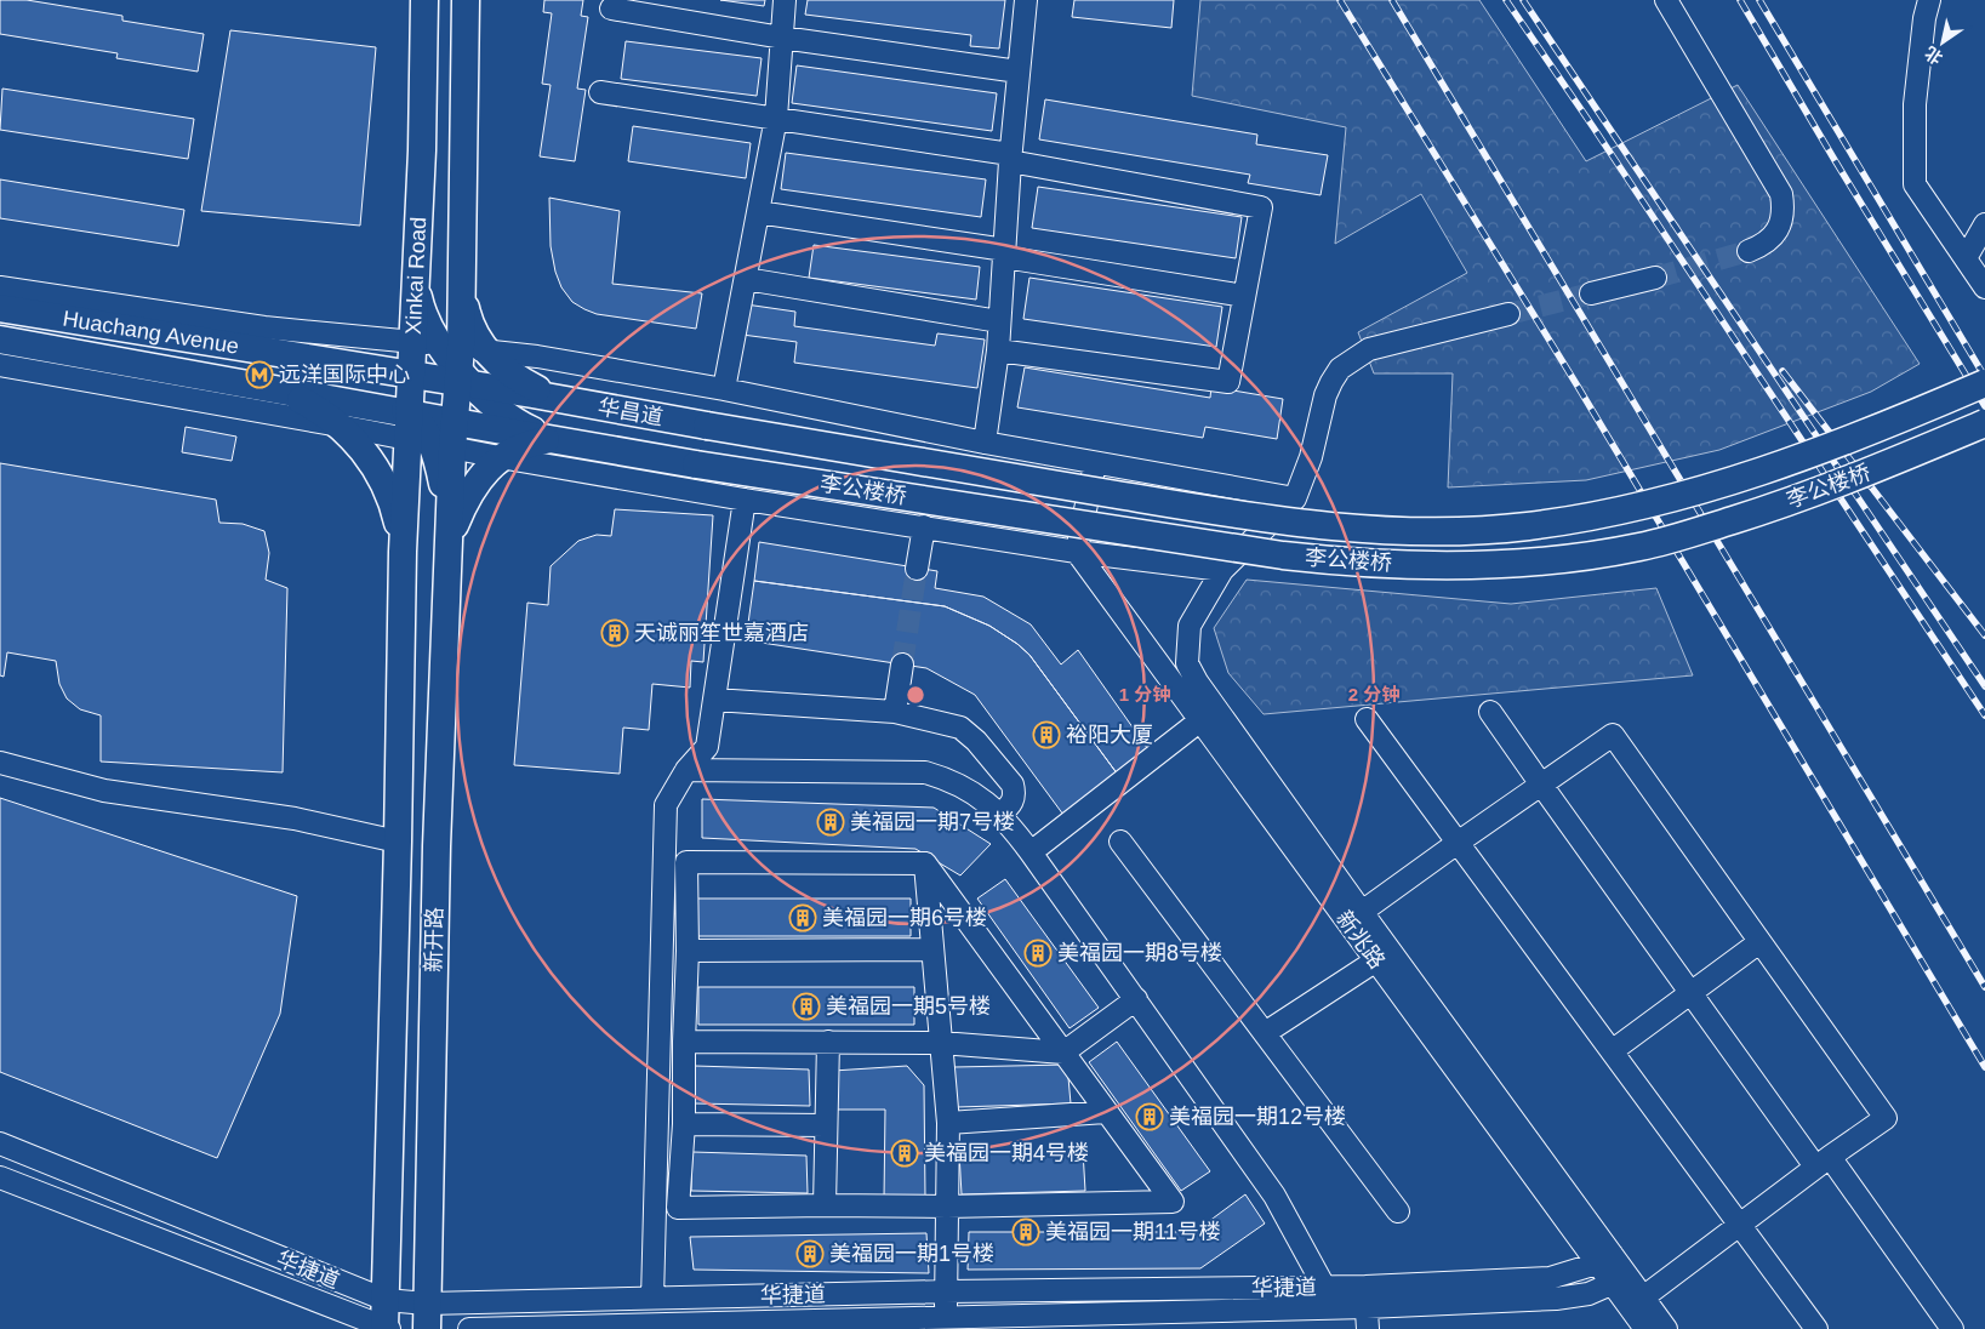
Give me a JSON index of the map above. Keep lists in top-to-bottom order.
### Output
{
  "streets": {
    "main road": [
      "Xinkai Road",
      "Huachang Avenue",
      "华昌道",
      "李公楼桥",
      "新开路"
    ],
    "street": ["新兆路", "华捷道"]
  },
  "crossings": [
    ["Xinkai Road", "Huachang Avenue"],
    ["Xinkai Road", "新开路"],
    ["Huachang Avenue", "华昌道"],
    ["华昌道", "李公楼桥"],
    ["新开路", "华捷道"],
    ["新兆路", "华捷道"]
  ],
  "places": {
    "metro station": ["远洋国际中心"],
    "building": [
      "天诚丽笙世嘉酒店",
      "裕阳大厦",
      "美福园一期7号楼",
      "美福园一期6号楼",
      "美福园一期8号楼",
      "美福园一期5号楼",
      "美福园一期12号楼",
      "美福园一期4号楼",
      "美福园一期11号楼",
      "美福园一期1号楼"
    ]
  },
  "north": "bottom left",
  "rings": ["1 分钟", "2 分钟"]
}
